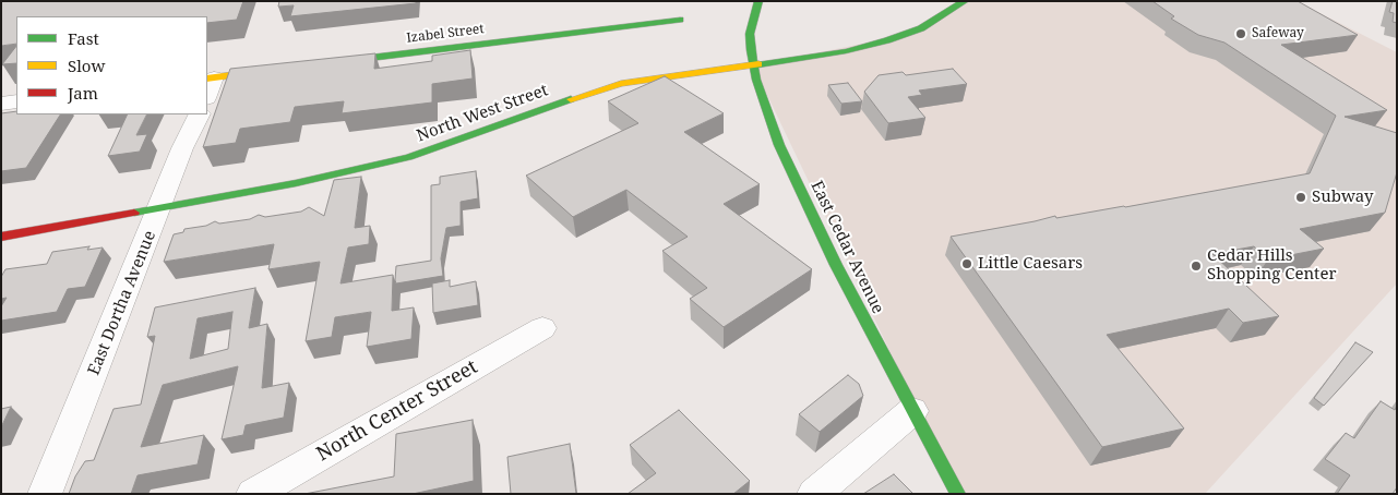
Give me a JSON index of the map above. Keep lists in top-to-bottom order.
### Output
{
  "streets": {
    "street": [
      "Izabel Street",
      "North West Street",
      "East Cedar Avenue",
      "East Dortha Avenue",
      "North Center Street"
    ]
  },
  "crossings": [
    ["North West Street", "East Cedar Avenue"],
    ["North West Street", "East Dortha Avenue"]
  ],
  "places": [
    "Safeway",
    "Subway",
    "Little Caesars",
    "Cedar Hills Shopping Center"
  ],
  "legend": ["Fast", "Slow", "Jam"]
}
